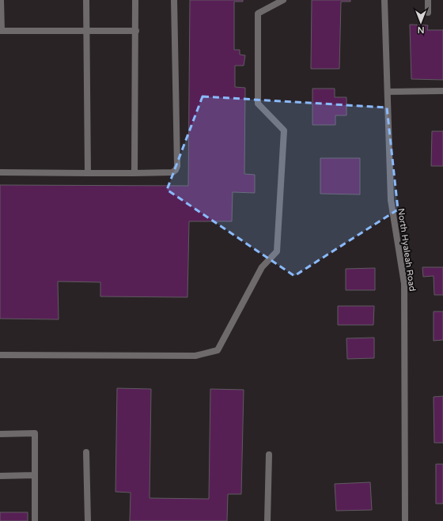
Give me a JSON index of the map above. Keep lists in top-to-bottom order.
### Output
{
  "streets": {
    "street": ["North Hyaleah Road"]
  },
  "north": "bottom"
}
